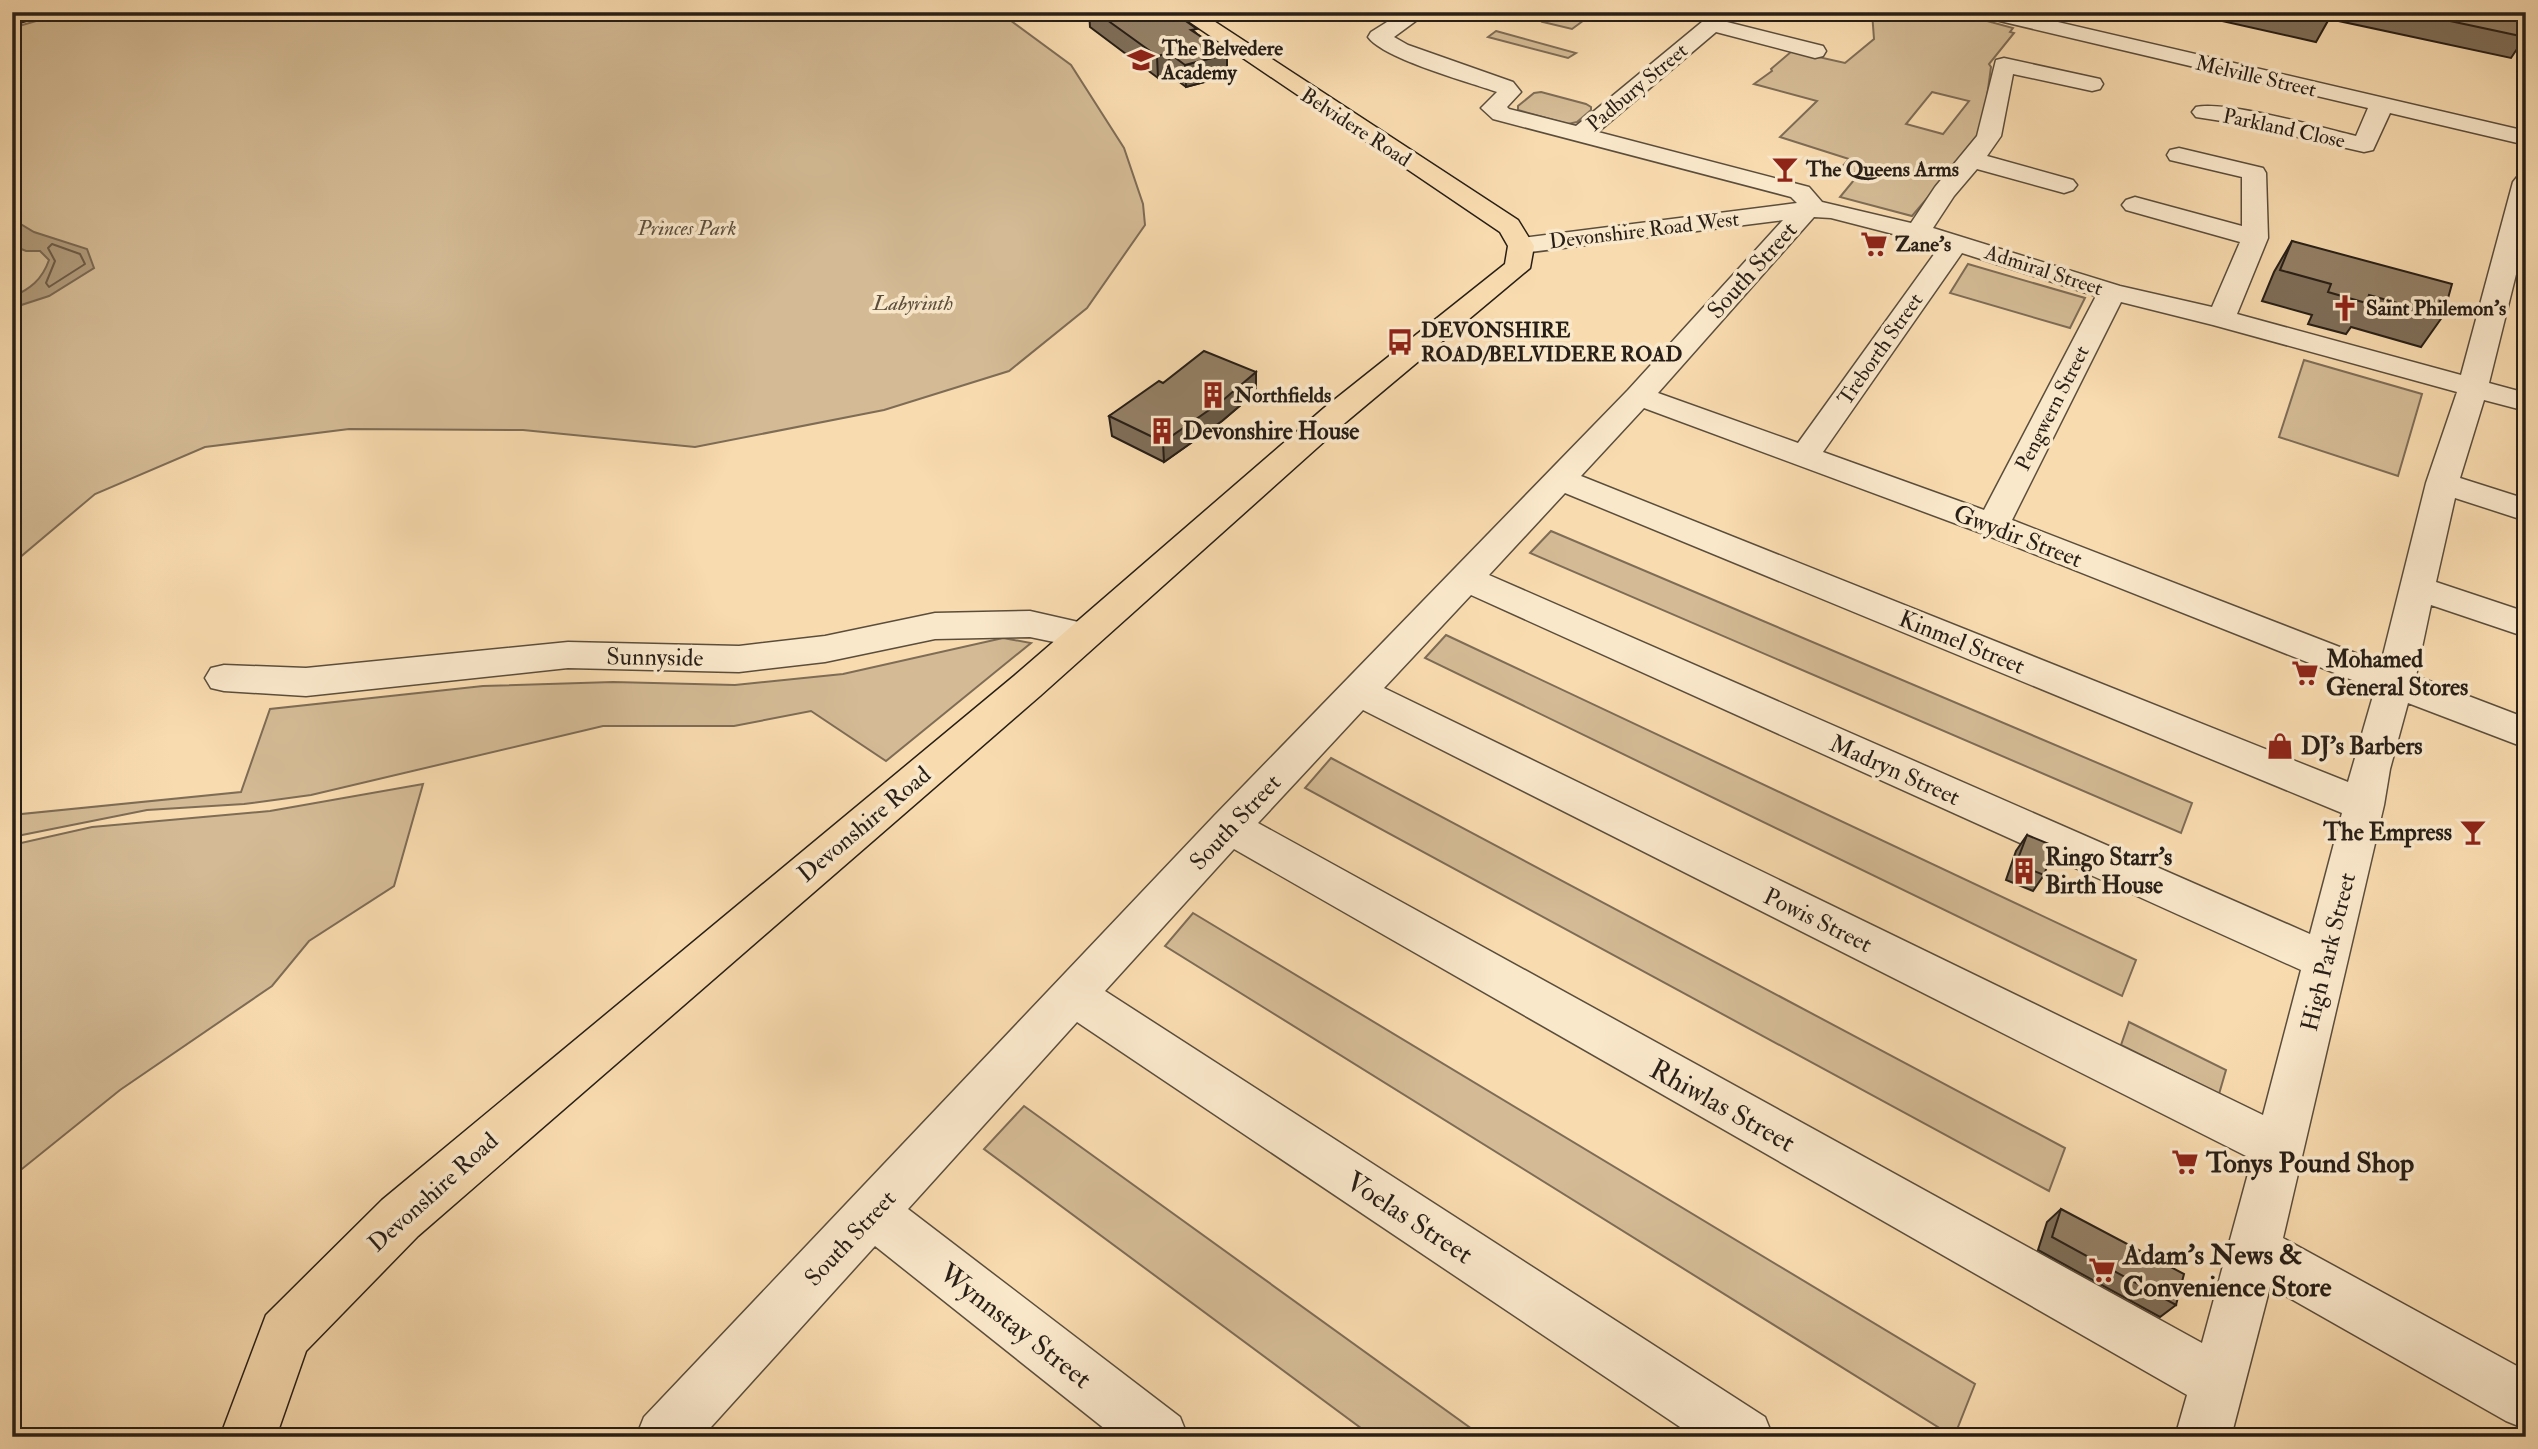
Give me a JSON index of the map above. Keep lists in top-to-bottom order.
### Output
{
  "streets": {
    "main road": ["Belvidere Road", "Devonshire Road"],
    "street": [
      "Melville Street",
      "Padbury Street",
      "Parkland Close",
      "Devonshire Road West",
      "South Street",
      "Admiral Street",
      "Treborth Street",
      "Pengwern Street",
      "Gwydir Street",
      "Kinmel Street",
      "Sunnyside",
      "Madryn Street",
      "Powis Street",
      "High Park Street",
      "Rhiwlas Street",
      "Voelas Street",
      "Wynnstay Street"
    ]
  },
  "crossings": [
    ["Melville Street", "Parkland Close"],
    ["Belvidere Road", "Devonshire Road West"],
    ["Belvidere Road", "Devonshire Road"],
    ["Devonshire Road West", "South Street"],
    ["Devonshire Road West", "Admiral Street"],
    ["Devonshire Road West", "Devonshire Road"],
    ["South Street", "Admiral Street"],
    ["South Street", "Gwydir Street"],
    ["South Street", "Kinmel Street"],
    ["South Street", "Madryn Street"],
    ["South Street", "Powis Street"],
    ["South Street", "Rhiwlas Street"],
    ["South Street", "Voelas Street"],
    ["South Street", "Wynnstay Street"],
    ["Admiral Street", "Treborth Street"],
    ["Admiral Street", "Pengwern Street"],
    ["Admiral Street", "High Park Street"],
    ["Treborth Street", "Gwydir Street"],
    ["Pengwern Street", "Gwydir Street"],
    ["Gwydir Street", "High Park Street"],
    ["Kinmel Street", "High Park Street"],
    ["Sunnyside", "Devonshire Road"],
    ["Madryn Street", "High Park Street"],
    ["Powis Street", "High Park Street"],
    ["High Park Street", "Rhiwlas Street"]
  ],
  "parks": ["Princes Park", "Labyrinth"],
  "places": {
    "school or university": ["The Belvedere Academy"],
    "bar": ["The Queens Arms", "The Empress"],
    "supermarket": [
      "Zane's",
      "Mohamed General Stores",
      "Tonys Pound Shop",
      "Adam's News & Convenience Store"
    ],
    "church": ["Saint Philemon's"],
    "bus stop": ["DEVONSHIRE ROAD/BELVIDERE ROAD"],
    "building": ["Northfields", "Devonshire House", "Ringo Starr's Birth House"],
    "shop": ["DJ's Barbers"]
  }
}
